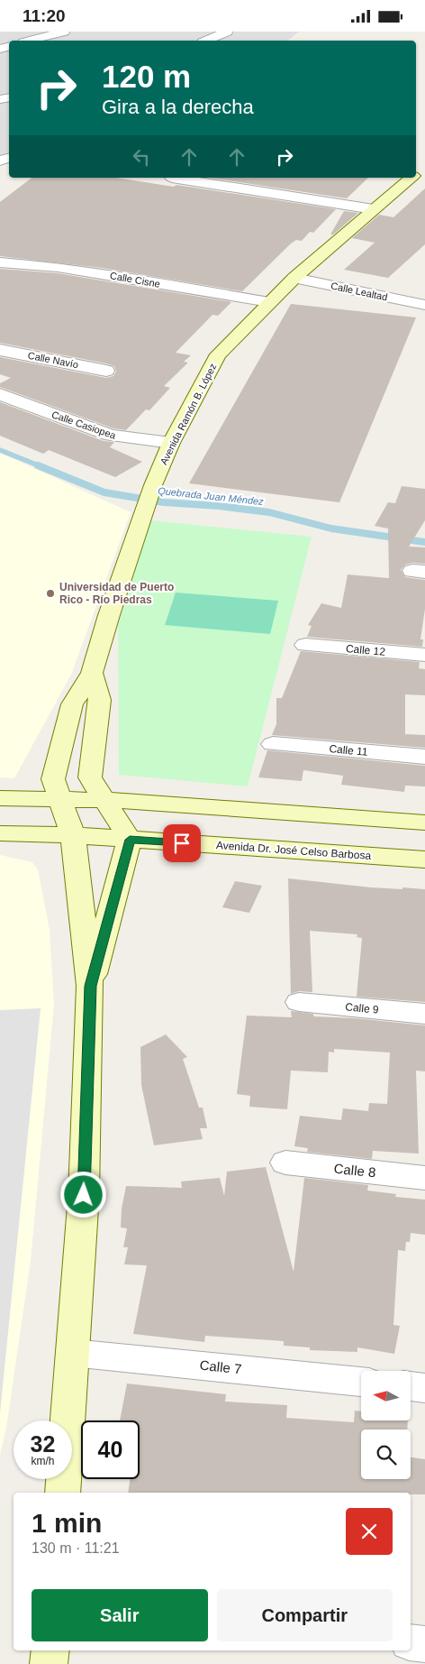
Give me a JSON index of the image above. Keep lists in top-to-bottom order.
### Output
{
  "streets": {
    "street": [
      "Calle Cisne",
      "Calle Lealtad",
      "Calle Navío",
      "Avenida Ramón B. López",
      "Calle Casiopea",
      "Calle 12",
      "Calle 11",
      "Avenida Dr. José Celso Barbosa",
      "Calle 9",
      "Calle 8",
      "Calle 7"
    ]
  },
  "crossings": [
    ["Calle Cisne", "Avenida Ramón B. López"],
    ["Calle Lealtad", "Avenida Ramón B. López"],
    ["Avenida Ramón B. López", "Calle Casiopea"],
    ["Avenida Ramón B. López", "Avenida Dr. José Celso Barbosa"]
  ],
  "water": ["Quebrada Juan Méndez"],
  "places": ["Universidad de Puerto Rico - Río Piedras"],
  "north": "left",
  "page": {
    "status": "11:20",
    "turn": ["120 m", "Gira a la derecha"],
    "speed": "32 km/h",
    "limit": "40",
    "heading": ["1 min", "130 m · 11:21"],
    "buttons": ["Salir", "Compartir"]
  }
}
